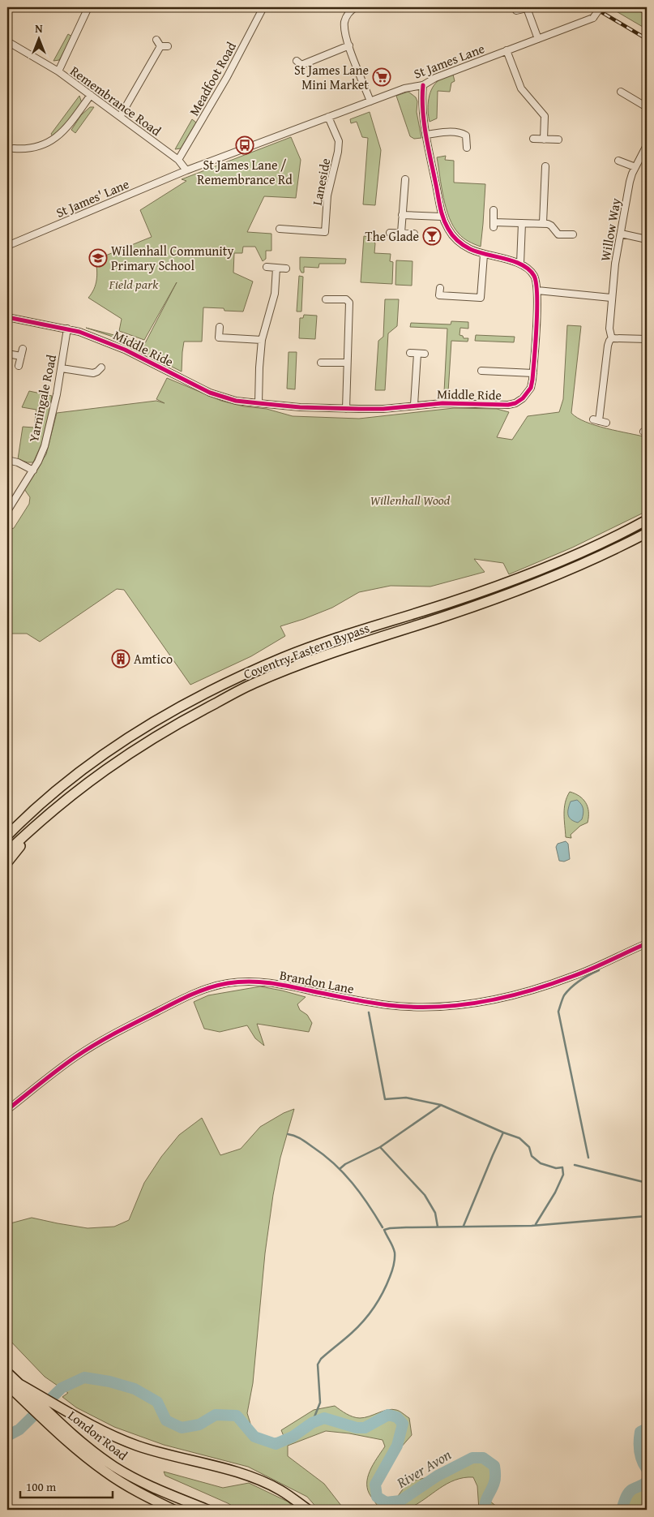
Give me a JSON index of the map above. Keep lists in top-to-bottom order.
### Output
{
  "streets": {
    "highway": ["Coventry Eastern Bypass", "London Road"],
    "street": [
      "St James Lane",
      "Meadfoot Road",
      "Remembrance Road",
      "Laneside",
      "St James' Lane",
      "Willow Way",
      "Middle Ride",
      "Yarningale Road",
      "Brandon Lane"
    ]
  },
  "crossings": [
    ["St James Lane", "Remembrance Road"],
    ["St James Lane", "Laneside"],
    ["St James Lane", "St James' Lane"],
    ["Meadfoot Road", "Remembrance Road"],
    ["Remembrance Road", "St James' Lane"],
    ["Middle Ride", "Yarningale Road"]
  ],
  "water": ["River Avon"],
  "parks": ["Field park", "Willenhall Wood"],
  "places": {
    "supermarket": ["St James Lane Mini Market"],
    "bus stop": ["St James Lane / Remembrance Rd"],
    "bar": ["The Glade"],
    "school or university": ["Willenhall Community Primary School"],
    "building": ["Amtico"]
  },
  "scale_bar": "100 m",
  "north": "top"
}
